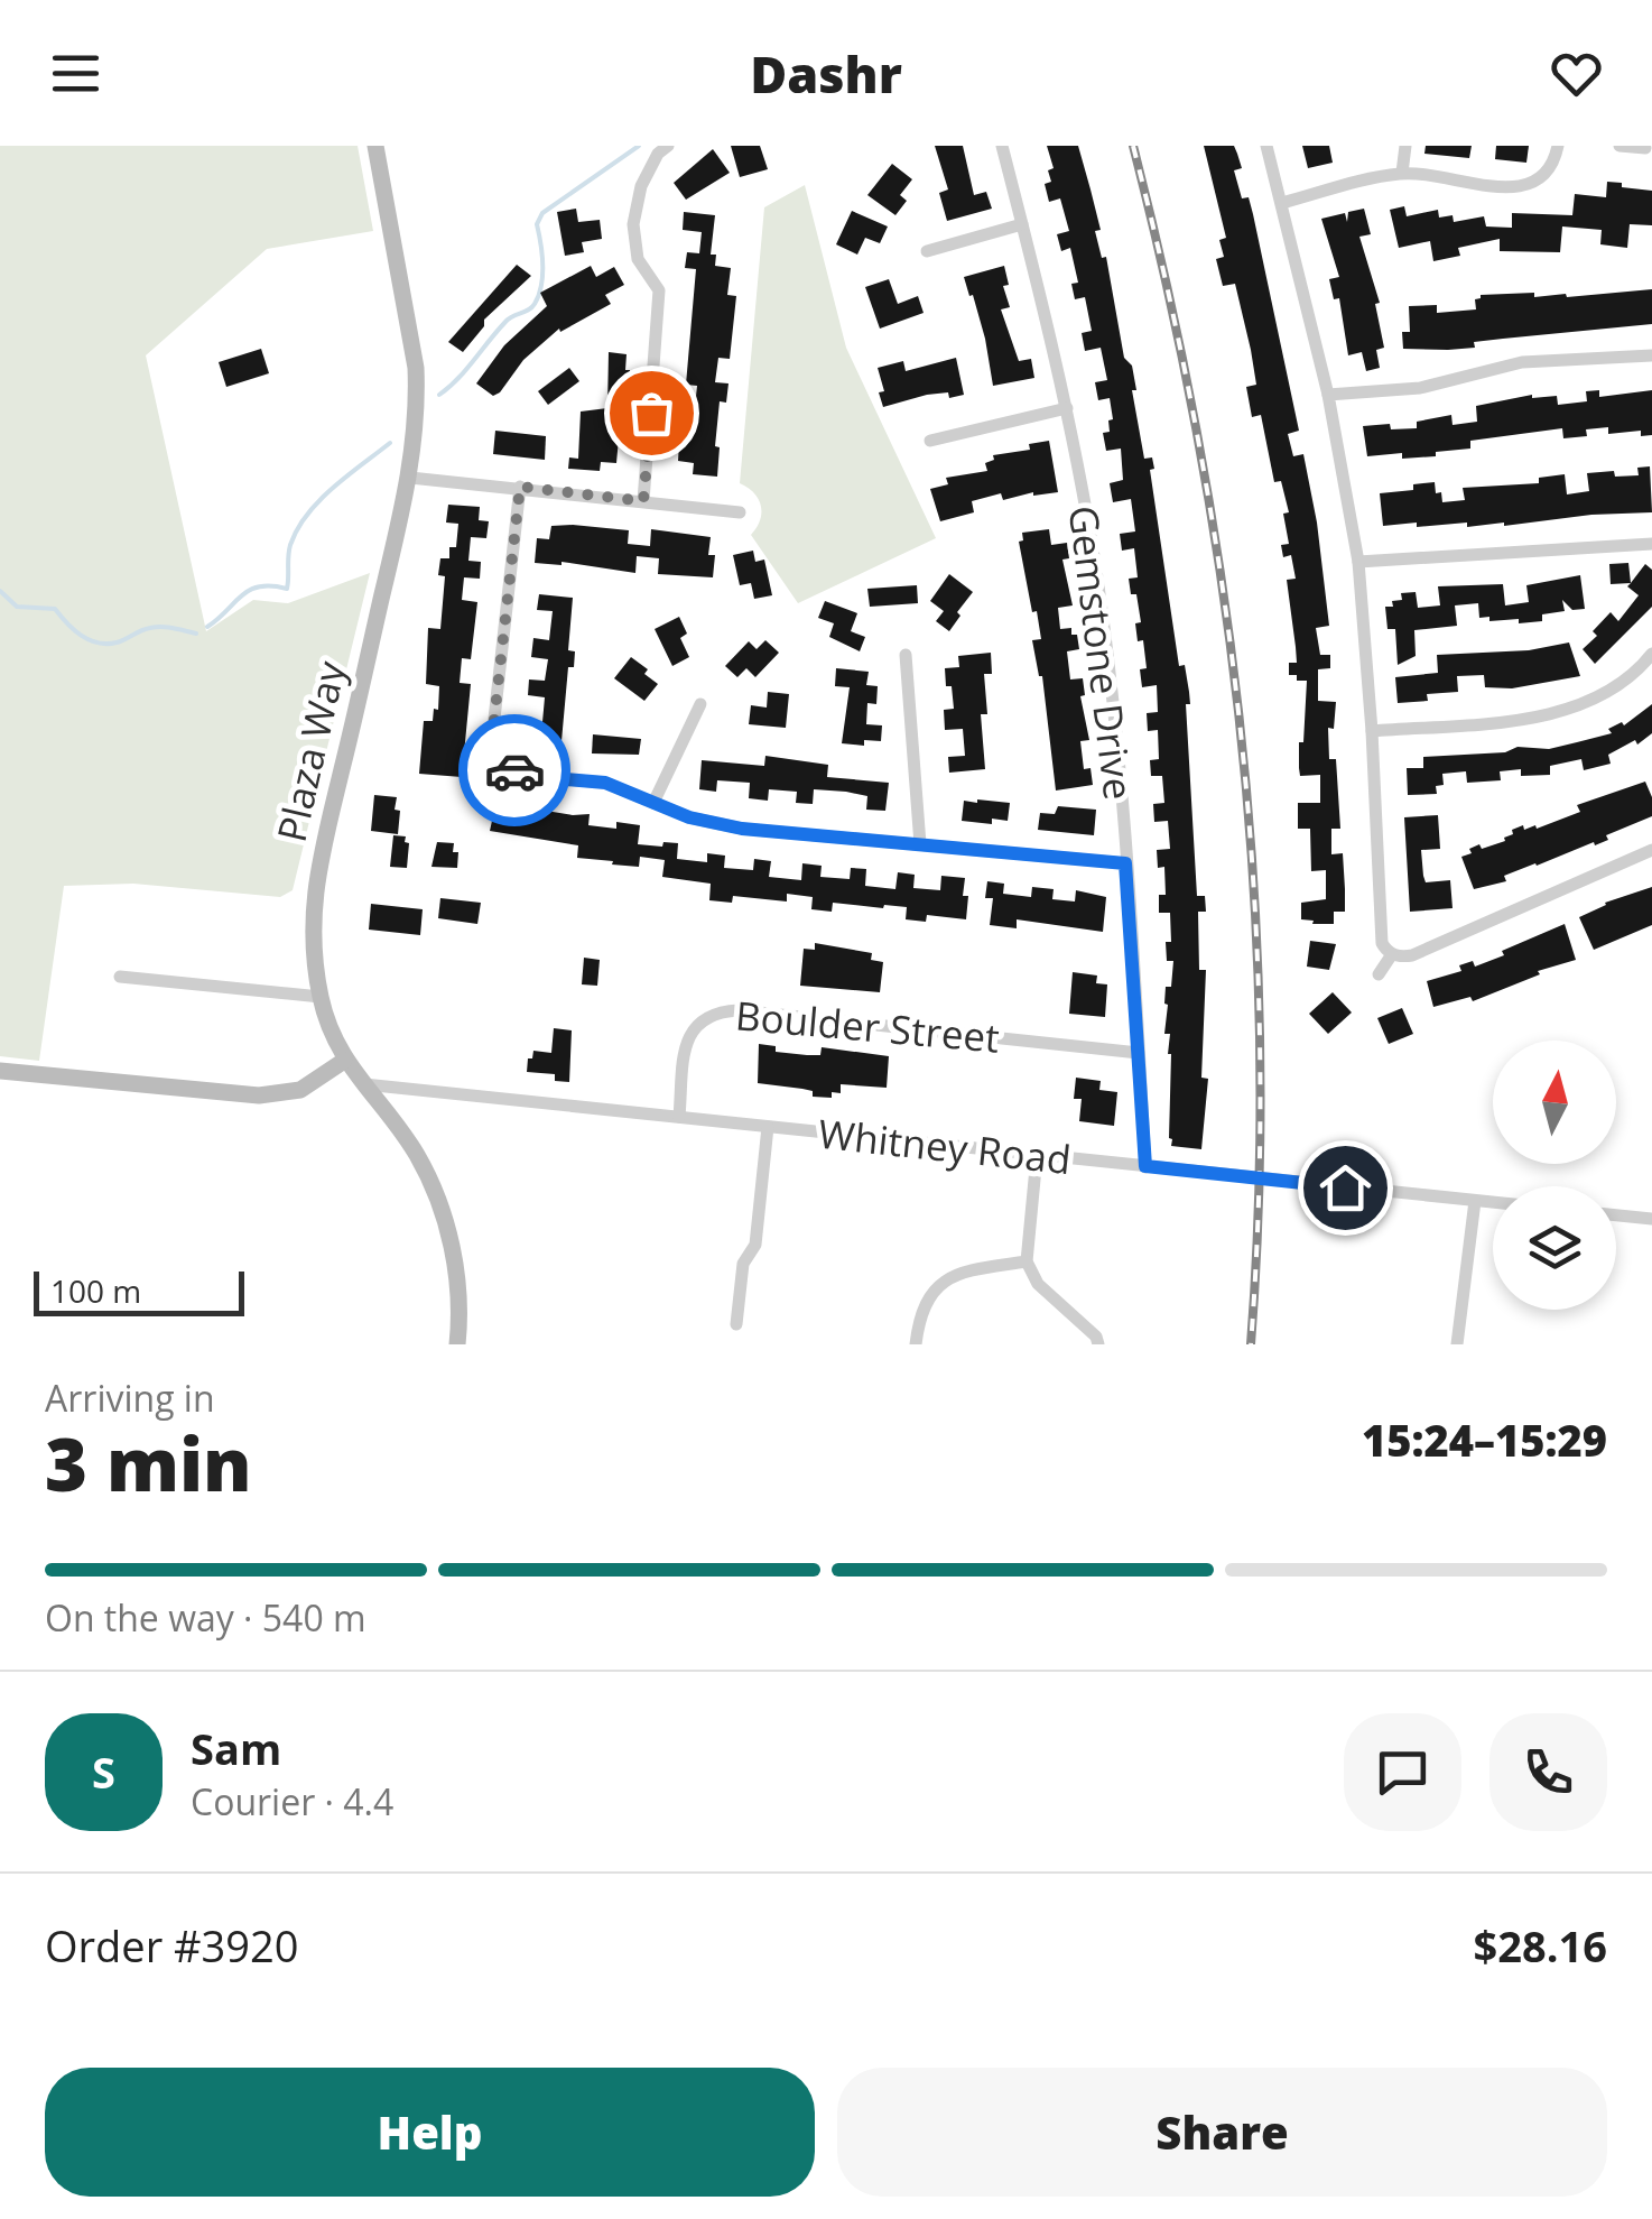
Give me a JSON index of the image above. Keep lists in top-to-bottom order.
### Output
{
  "streets": {
    "main road": ["Plaza Way"],
    "street": ["Gemstone Drive", "Boulder Street", "Whitney Road"]
  },
  "crossings": [
    ["Gemstone Drive", "Boulder Street"],
    ["Gemstone Drive", "Whitney Road"],
    ["Plaza Way", "Whitney Road"],
    ["Boulder Street", "Whitney Road"]
  ],
  "scale_bar": "100 m",
  "north": "top",
  "page": {
    "header": "Dashr",
    "scale": "100 m",
    "heading": ["3 min", "Arriving in", "15:24–15:29"],
    "panel": [
      "Sam",
      "Courier · 4.4",
      "Order #3920",
      "$28.16"
    ],
    "bar": "On the way · 540 m",
    "round": "S",
    "buttons": ["Help", "Share"]
  }
}
